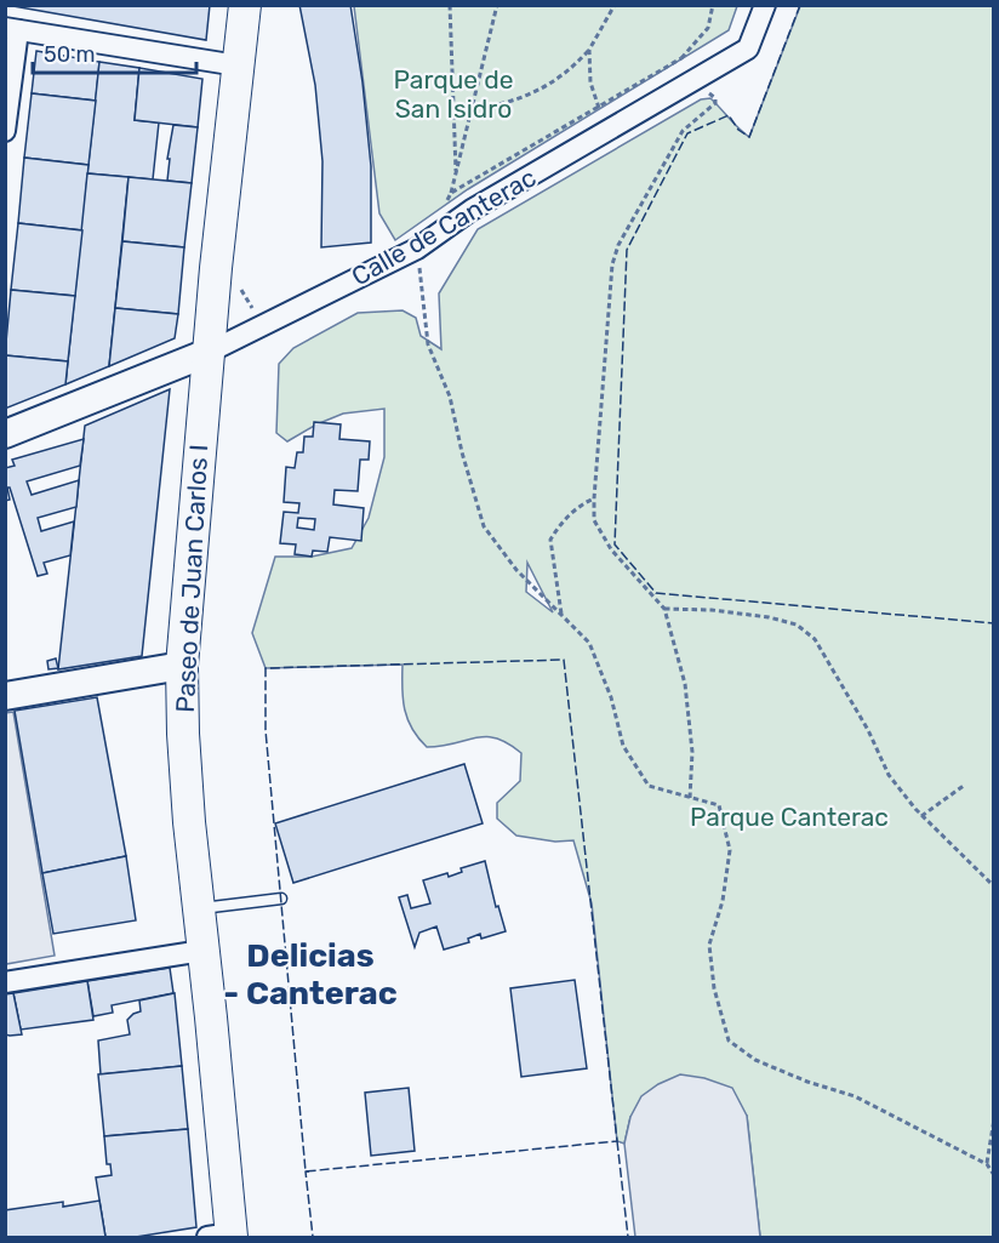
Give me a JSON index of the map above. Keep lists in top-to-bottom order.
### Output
{
  "streets": {
    "main road": ["Paseo de Juan Carlos I"],
    "street": ["Calle de Canterac"]
  },
  "crossings": [
    ["Calle de Canterac", "Paseo de Juan Carlos I"]
  ],
  "districts": ["Delicias - Canterac"],
  "parks": ["Parque de San Isidro", "Parque Canterac"],
  "scale_bar": "50 m"
}
